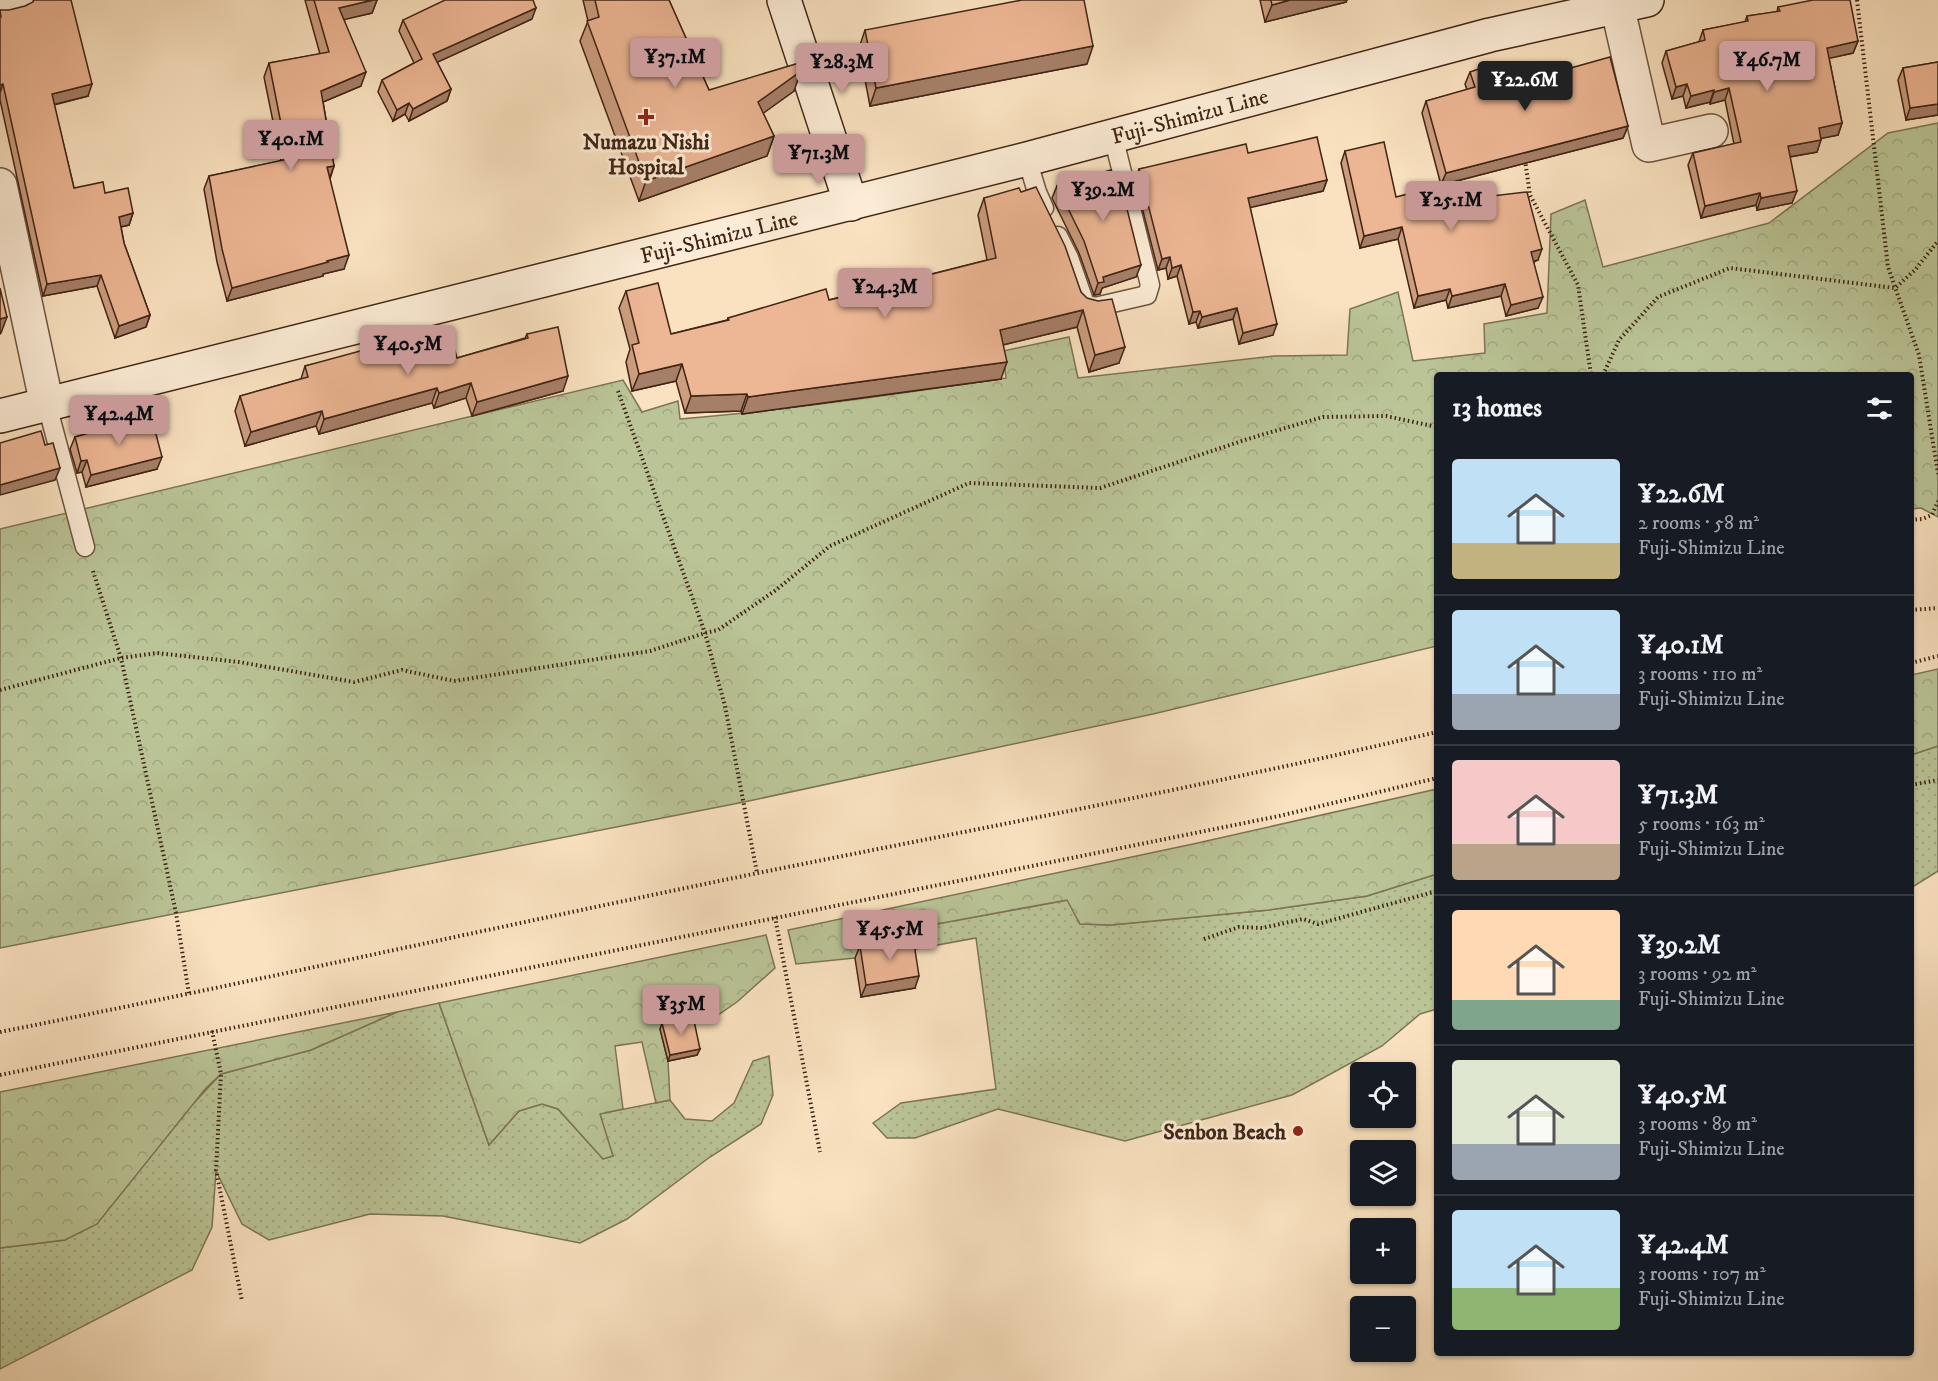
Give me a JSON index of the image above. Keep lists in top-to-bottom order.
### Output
{
  "streets": {
    "main road": ["Fuji-Shimizu Line"]
  },
  "places": {
    "health": ["Numazu Nishi Hospital"],
    "other": ["Senbon Beach"]
  },
  "page": {
    "price": [
      "¥37.1M",
      "¥46.7M",
      "¥28.3M",
      "¥22.6M",
      "¥40.1M",
      "¥71.3M",
      "¥39.2M",
      "¥25.1M",
      "¥24.3M",
      "¥40.5M",
      "¥42.4M",
      "¥45.5M",
      "¥35M"
    ],
    "heading": "13 homes",
    "list": [
      {
        "name": "¥22.6M",
        "note": "2 rooms · 58 m² · Fuji-Shimizu Line"
      },
      {
        "name": "¥40.1M",
        "note": "3 rooms · 110 m² · Fuji-Shimizu Line"
      },
      {
        "name": "¥71.3M",
        "note": "5 rooms · 163 m² · Fuji-Shimizu Line"
      },
      {
        "name": "¥39.2M",
        "note": "3 rooms · 92 m² · Fuji-Shimizu Line"
      },
      {
        "name": "¥40.5M",
        "note": "3 rooms · 89 m² · Fuji-Shimizu Line"
      },
      {
        "name": "¥42.4M",
        "note": "3 rooms · 107 m² · Fuji-Shimizu Line"
      }
    ],
    "map_buttons": ["+", "−"]
  }
}
